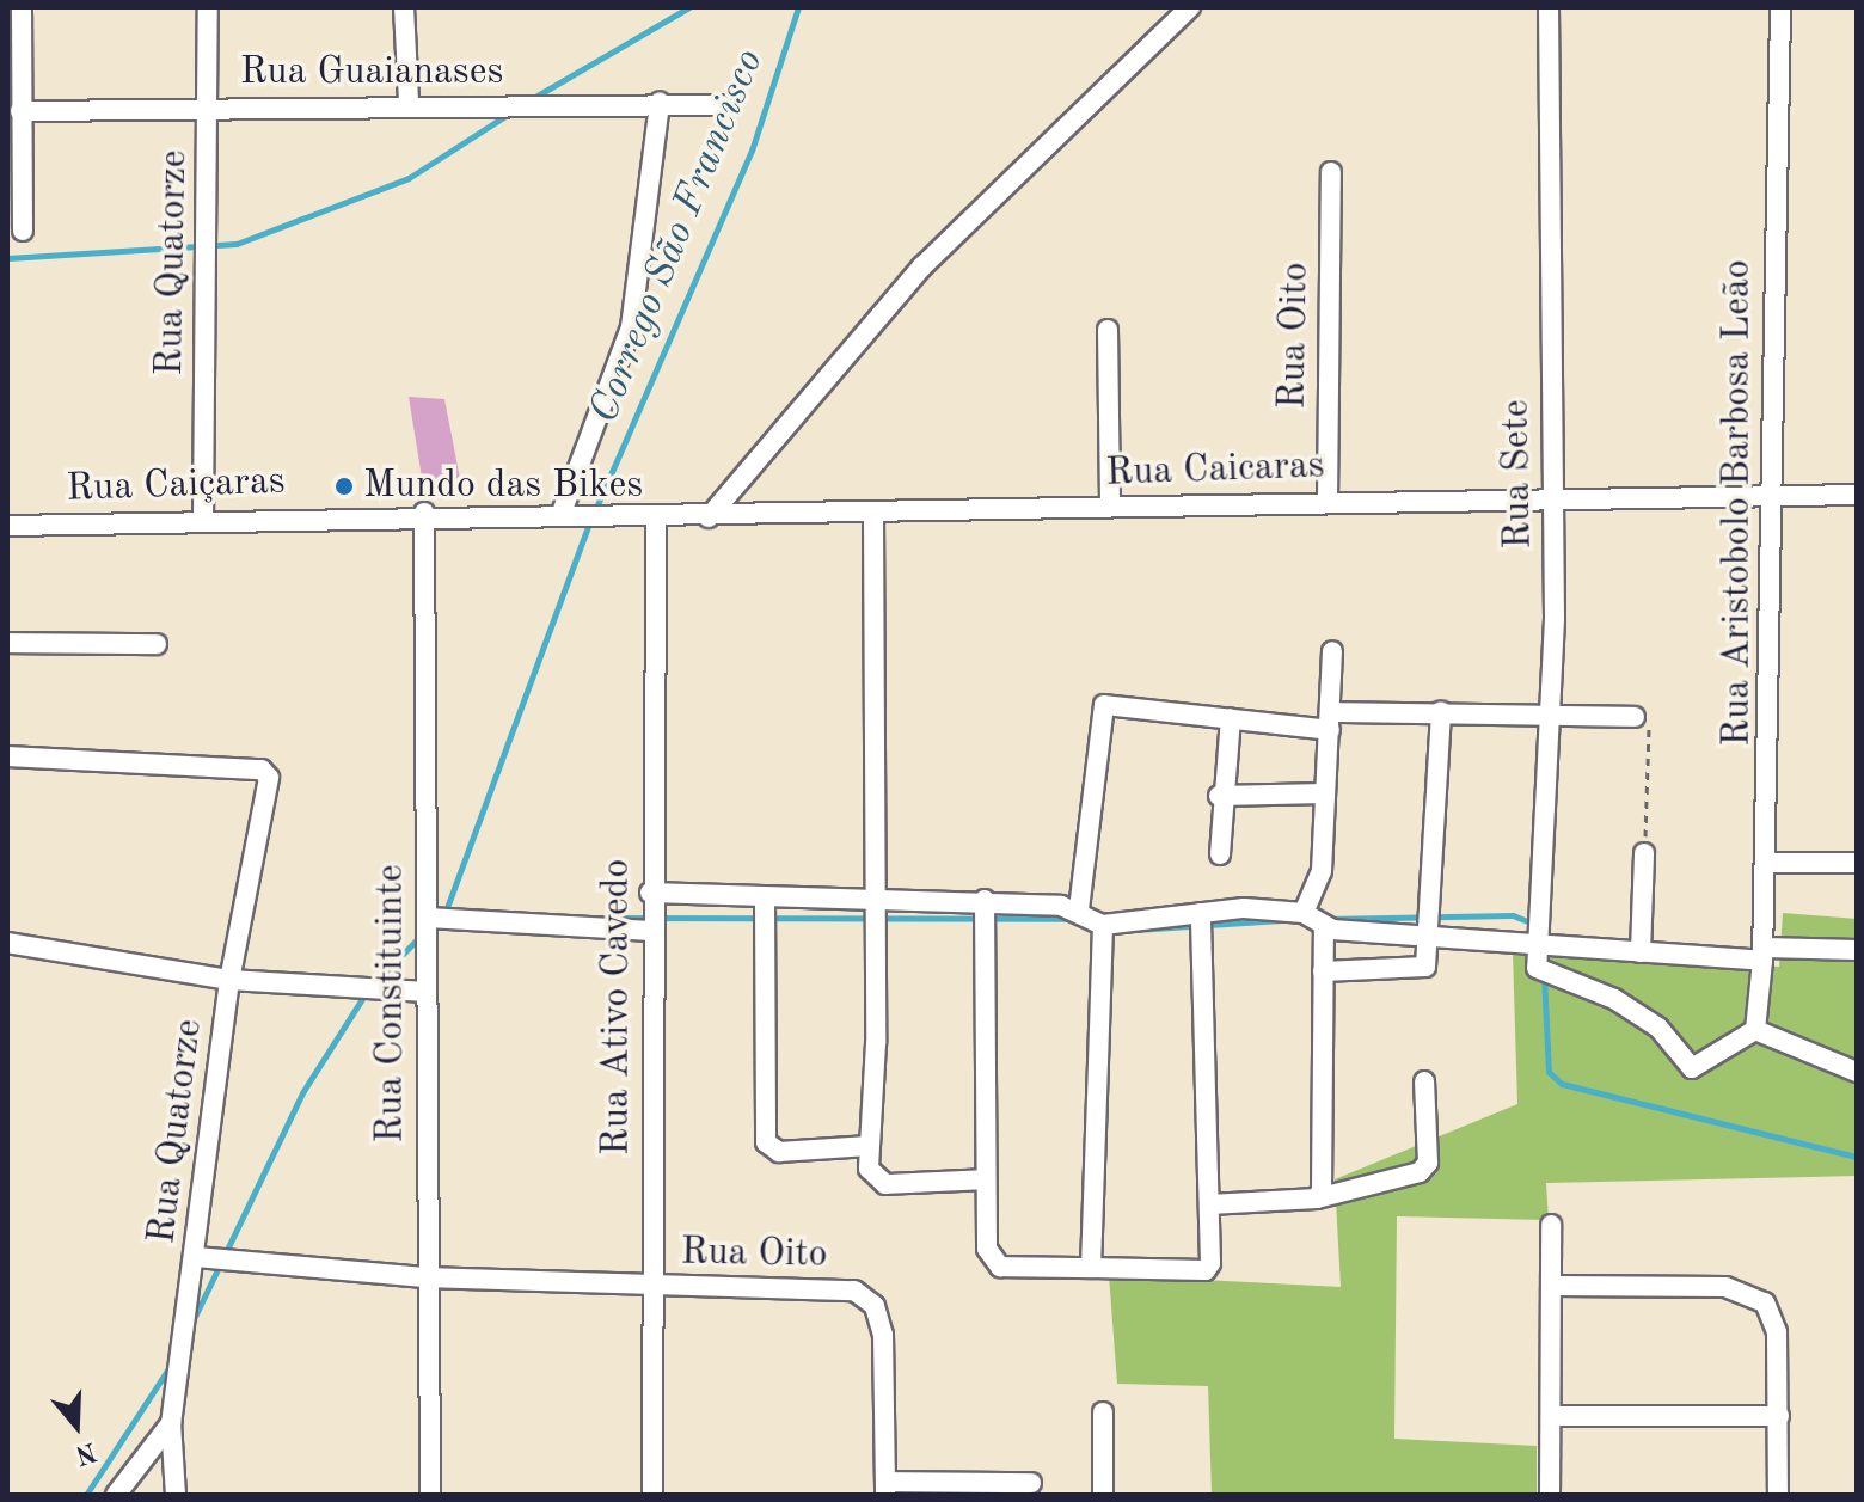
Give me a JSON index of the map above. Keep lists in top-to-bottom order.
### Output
{
  "streets": {
    "street": [
      "Rua Guaianases",
      "Rua Quatorze",
      "Rua Oito",
      "Rua Caicaras",
      "Rua Sete",
      "Rua Caiçaras",
      "Rua Aristobolo Barbosa Leão",
      "Rua Constituinte",
      "Rua Ativo Cavedo"
    ]
  },
  "crossings": [
    ["Rua Guaianases", "Rua Quatorze"],
    ["Rua Quatorze", "Rua Oito"],
    ["Rua Quatorze", "Rua Caiçaras"],
    ["Rua Oito", "Rua Caicaras"],
    ["Rua Oito", "Rua Constituinte"],
    ["Rua Oito", "Rua Ativo Cavedo"],
    ["Rua Caicaras", "Rua Sete"],
    ["Rua Caicaras", "Rua Caiçaras"],
    ["Rua Caicaras", "Rua Aristobolo Barbosa Leão"],
    ["Rua Caicaras", "Rua Ativo Cavedo"],
    ["Rua Sete", "Rua Aristobolo Barbosa Leão"],
    ["Rua Caiçaras", "Rua Constituinte"]
  ],
  "water": ["Corrego São Francisco"],
  "places": ["Mundo das Bikes"],
  "north": "bottom"
}
